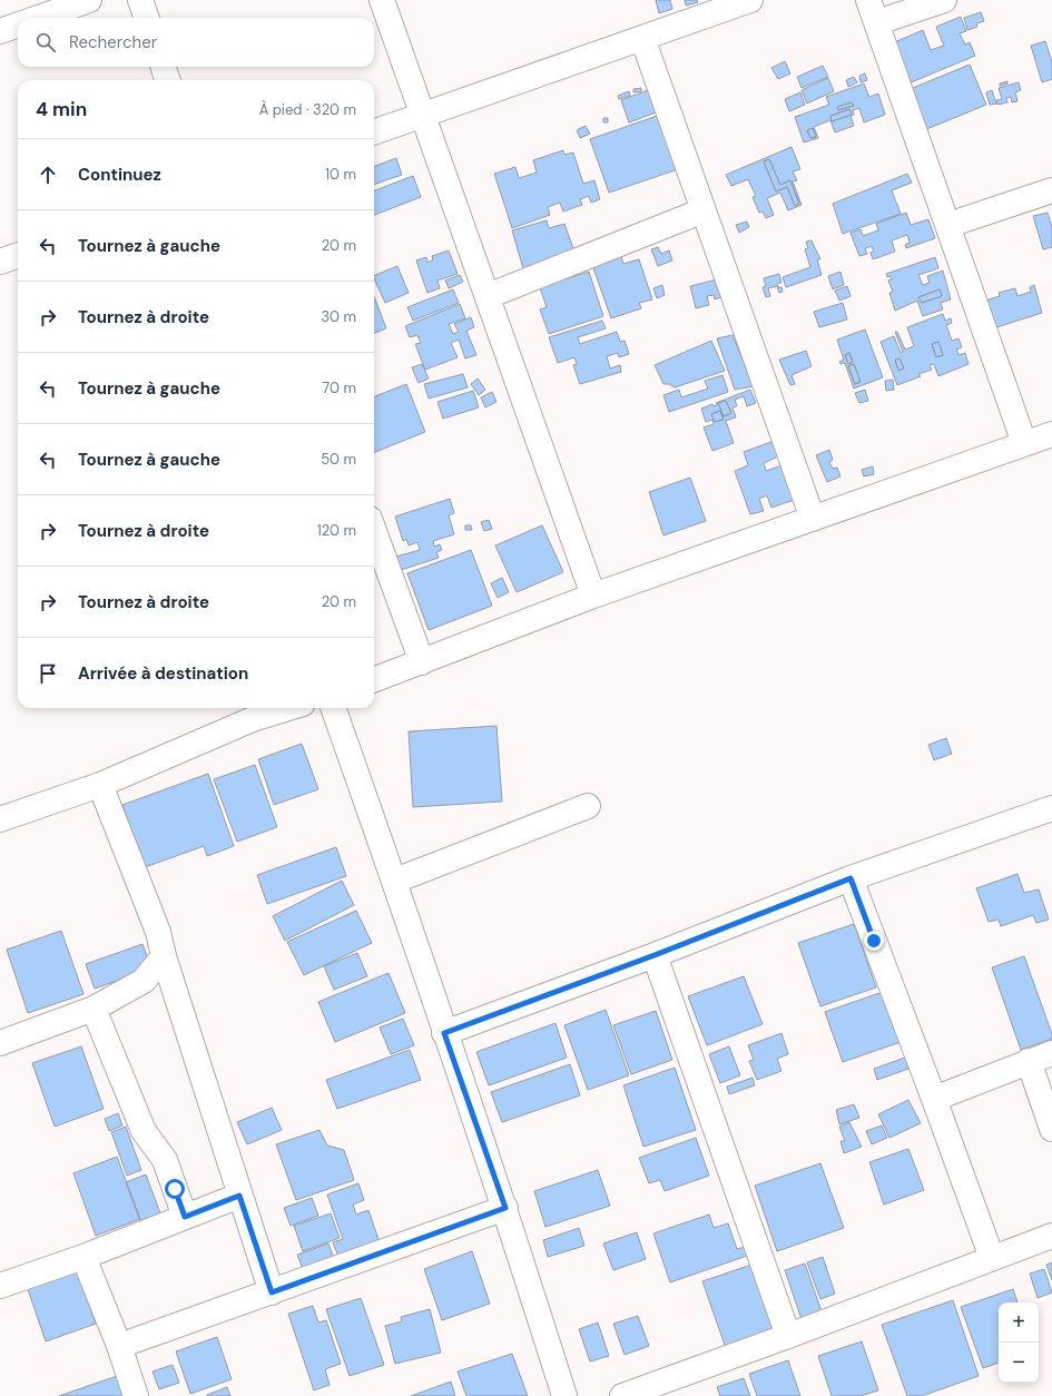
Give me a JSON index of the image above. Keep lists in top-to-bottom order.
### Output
{
  "page": {
    "search": "Rechercher",
    "heading": ["4 min", "À pied · 320 m"],
    "list": [
      ["Continuez", "10 m"],
      ["Tournez à gauche", "20 m"],
      ["Tournez à droite", "30 m"],
      ["Tournez à gauche", "70 m"],
      ["Tournez à gauche", "50 m"],
      ["Tournez à droite", "120 m"],
      ["Tournez à droite", "20 m"],
      "Arrivée à destination"
    ],
    "map_buttons": ["+", "−"]
  }
}
